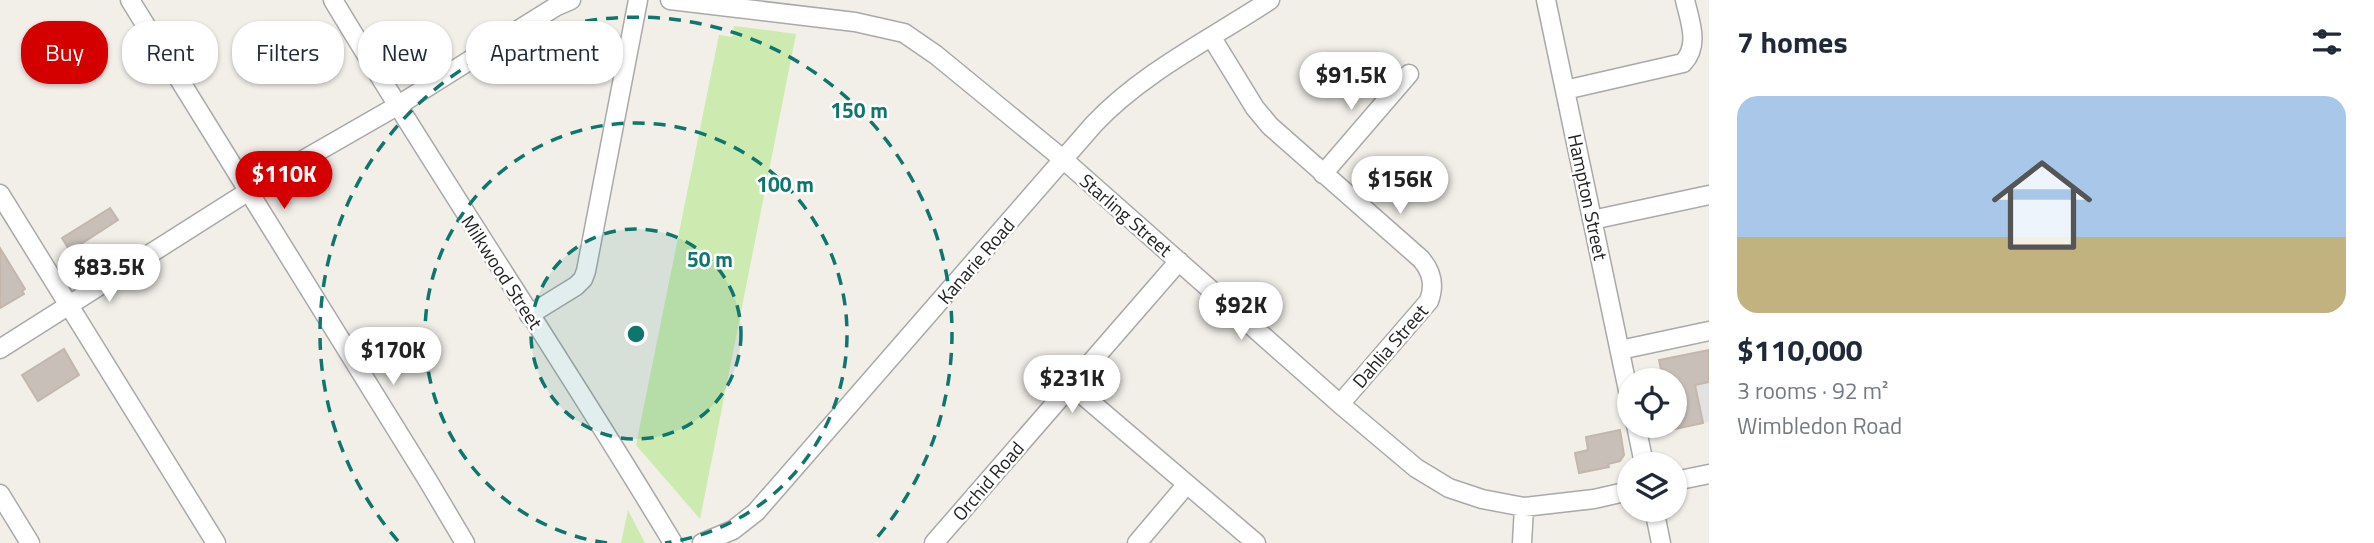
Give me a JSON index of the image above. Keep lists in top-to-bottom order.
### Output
{
  "streets": {
    "street": [
      "Hampton Street",
      "Starling Street",
      "Kanarie Road",
      "Milkwood Street",
      "Dahlia Street",
      "Orchid Road"
    ]
  },
  "crossings": [
    ["Starling Street", "Kanarie Road"],
    ["Starling Street", "Dahlia Street"],
    ["Starling Street", "Orchid Road"],
    ["Kanarie Road", "Dahlia Street"]
  ],
  "page": {
    "heading": "7 homes",
    "chip": [
      "Buy",
      "Rent",
      "Filters",
      "New",
      "Apartment"
    ],
    "price": [
      "$91.5K",
      "$110K",
      "$156K",
      "$83.5K",
      "$92K",
      "$170K",
      "$231K"
    ],
    "list": [
      {
        "name": "$110,000",
        "note": "3 rooms · 92 m² · Wimbledon Road"
      }
    ]
  },
  "rings": ["150 m", "100 m", "50 m"]
}
